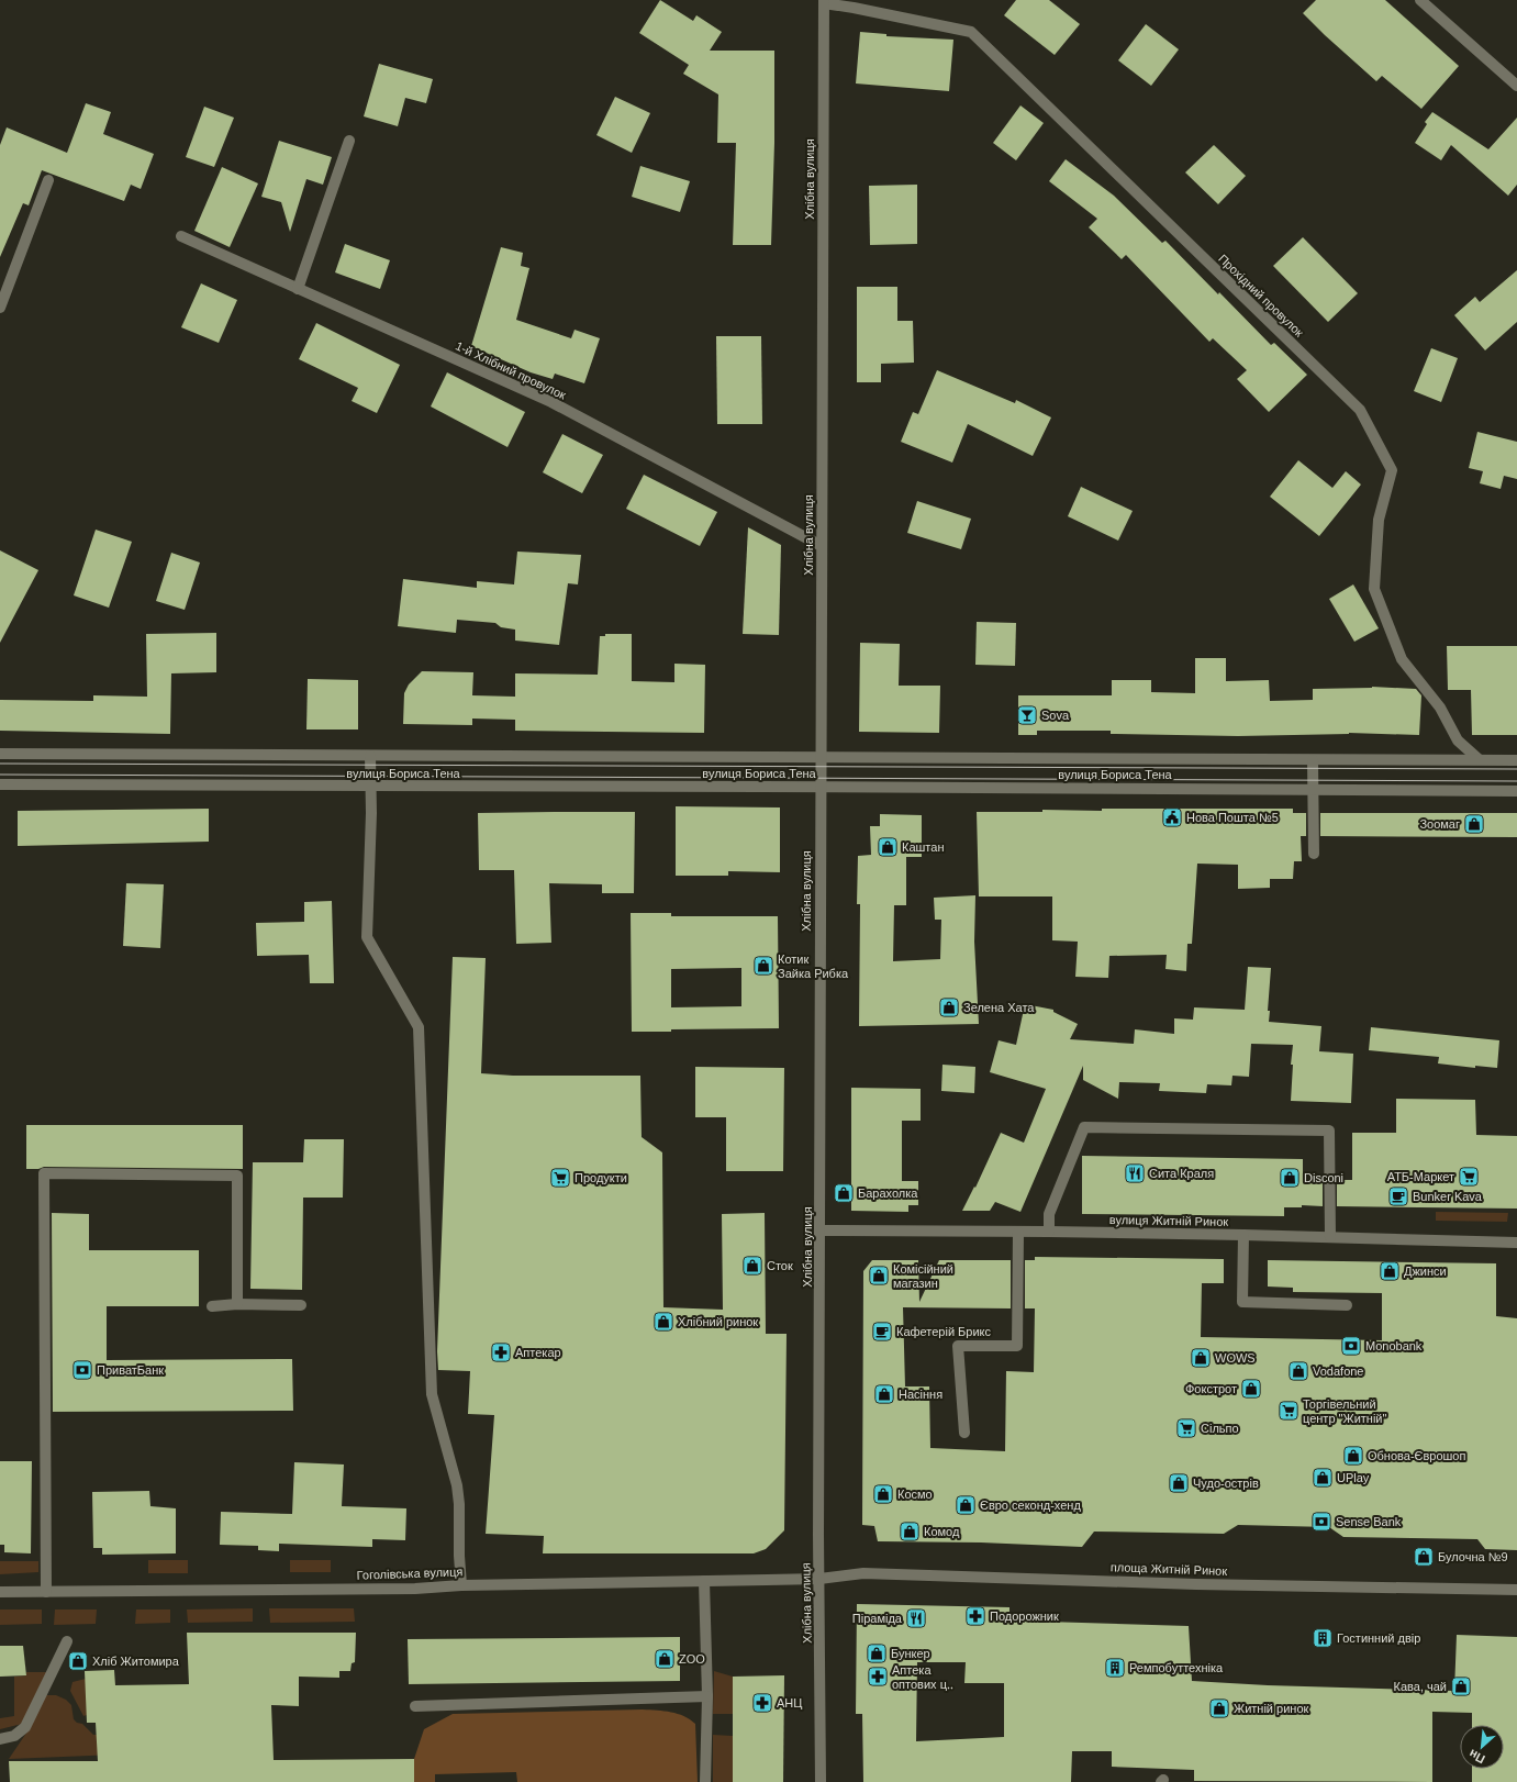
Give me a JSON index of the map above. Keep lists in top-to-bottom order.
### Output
{
  "streets": {
    "street": [
      "Хлібна вулиця",
      "Прохідний провулок",
      "1-й Хлібний провулок",
      "вулиця Бориса Тена",
      "вулиця Житній Ринок",
      "площа Житній Ринок",
      "Гоголівська вулиця"
    ]
  },
  "crossings": [
    ["Хлібна вулиця", "Прохідний провулок"],
    ["Хлібна вулиця", "1-й Хлібний провулок"],
    ["Хлібна вулиця", "вулиця Бориса Тена"],
    ["Хлібна вулиця", "вулиця Житній Ринок"],
    ["Хлібна вулиця", "площа Житній Ринок"],
    ["Хлібна вулиця", "Гоголівська вулиця"],
    ["Прохідний провулок", "вулиця Бориса Тена"],
    ["площа Житній Ринок", "Гоголівська вулиця"]
  ],
  "places": {
    "bar": ["Sova"],
    "public building": ["Нова Пошта №5"],
    "shop": [
      "Зоомаг",
      "Каштан",
      "Котик Зайка Рибка",
      "Зелена Хата",
      "Disconi",
      "Барахолка",
      "Сток",
      "Джинси",
      "Комісійний магазин",
      "Хлібний ринок",
      "WOWS",
      "Vodafone",
      "Фокстрот",
      "Насіння",
      "Обнова-Єврошоп",
      "UPlay",
      "Чудо-острів",
      "Космо",
      "Євро секонд-хенд",
      "Комод",
      "Булочна №9",
      "Бункер",
      "ZOO",
      "Хліб Житомира",
      "Кава, чай",
      "Житній ринок"
    ],
    "restaurant": ["Сита Краля", "Піраміда"],
    "supermarket": [
      "АТБ-Маркет",
      "Продукти",
      "Торгівельний центр \"Житній\"",
      "Сільпо"
    ],
    "cafe": ["Bunker Kava", "Кафетерій Брикс"],
    "bank": ["Monobank", "ПриватБанк", "Sense Bank"],
    "pharmacy": [
      "Аптекар",
      "Подорожник",
      "Аптека оптових ц‥",
      "АНЦ"
    ],
    "building": ["Гостинний двір", "Ремпобуттехніка"]
  },
  "north": "bottom left"
}
